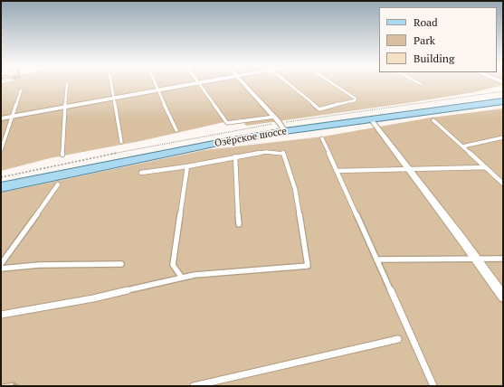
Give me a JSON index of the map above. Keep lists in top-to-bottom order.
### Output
{
  "streets": {
    "main road": ["Озёрское шоссе"]
  },
  "legend": ["Road", "Park", "Building"]
}
